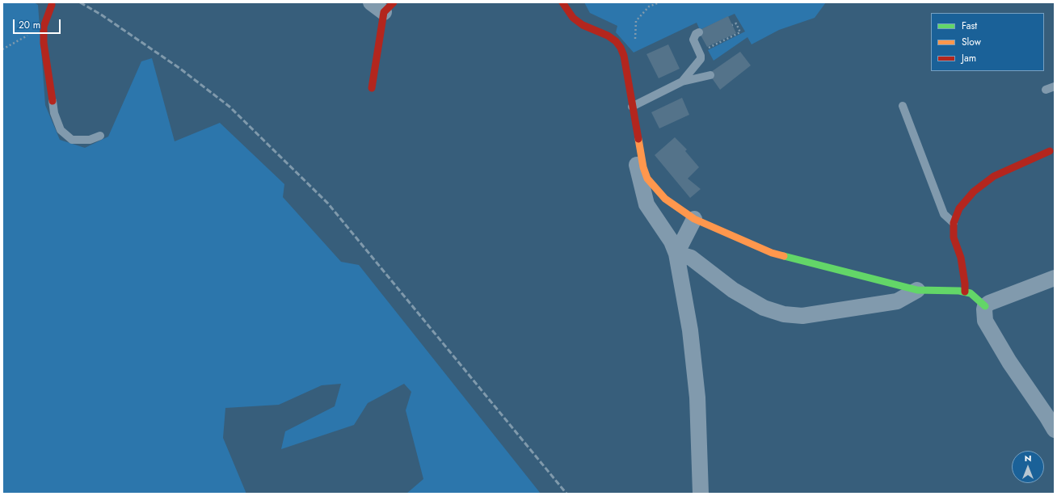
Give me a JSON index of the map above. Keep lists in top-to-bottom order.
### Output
{
  "legend": ["Fast", "Slow", "Jam"],
  "scale_bar": "20 m",
  "north": "top"
}
